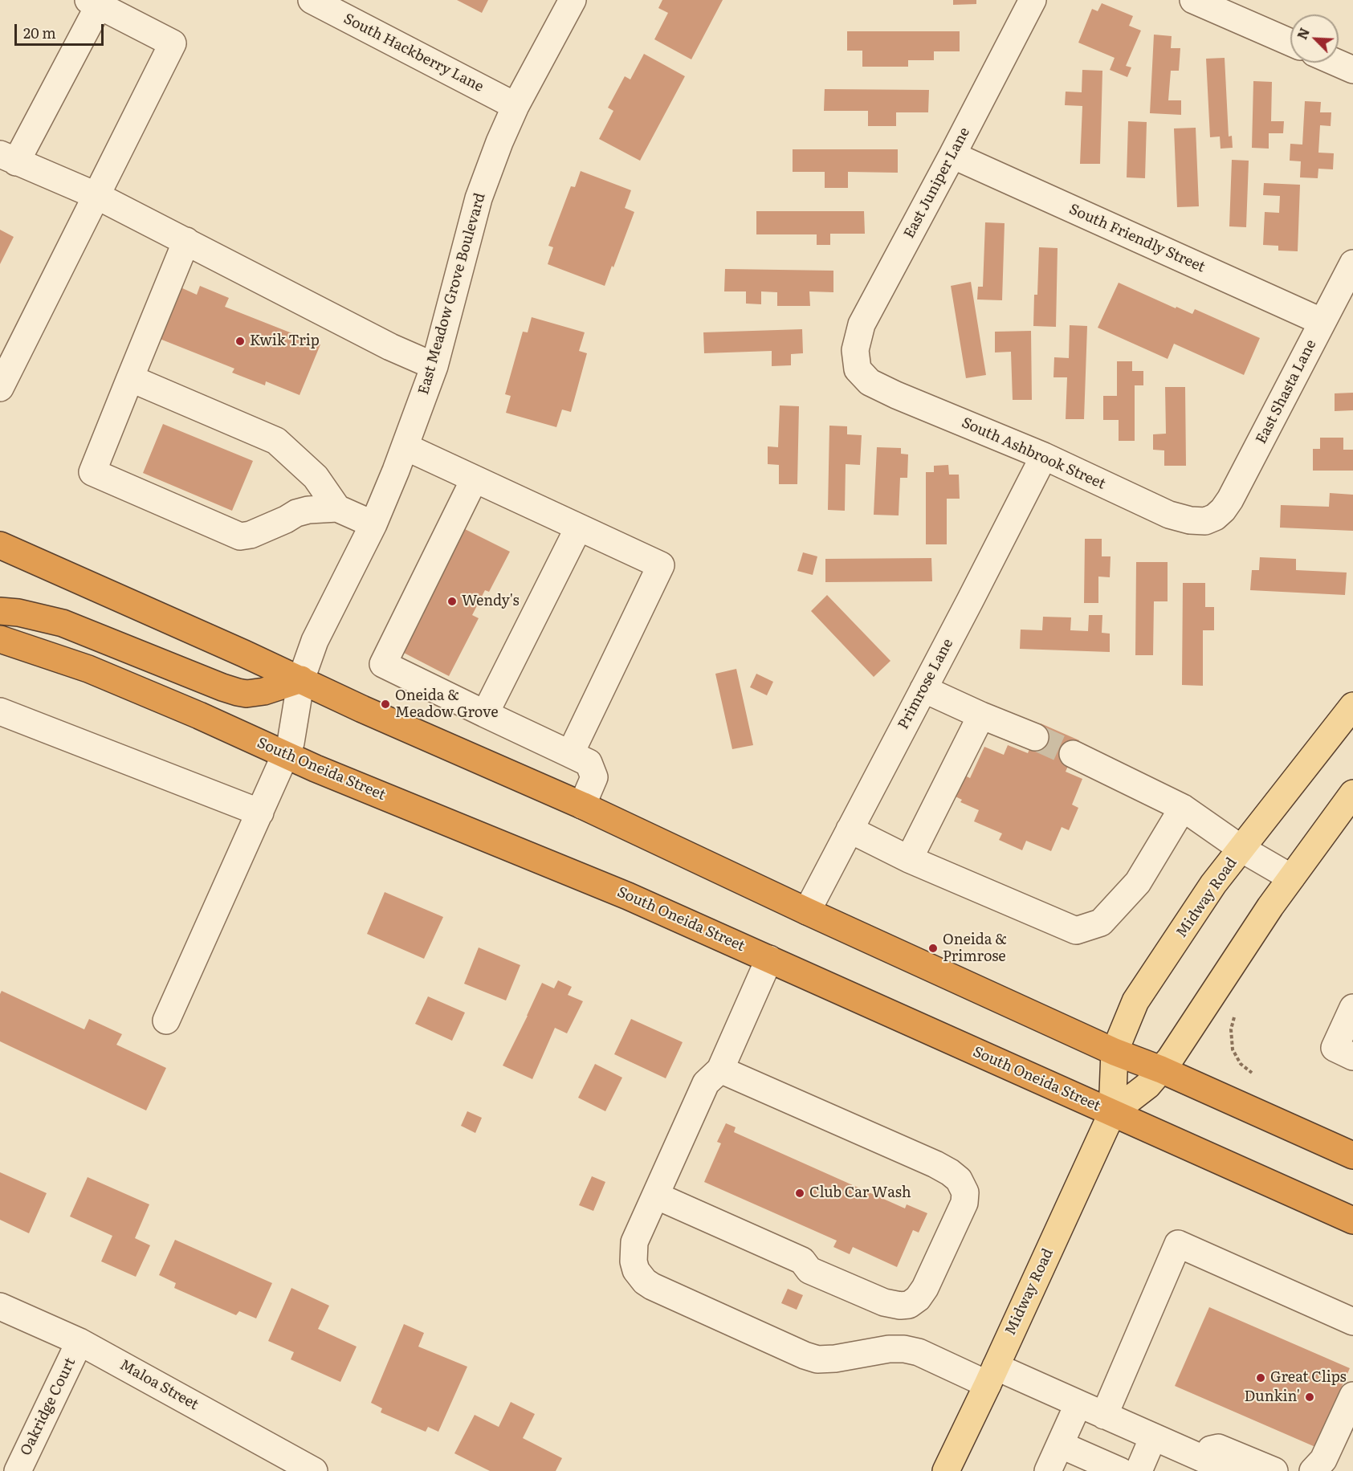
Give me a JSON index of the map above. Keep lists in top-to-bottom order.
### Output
{
  "streets": {
    "highway": ["South Oneida Street"],
    "main road": ["Midway Road"],
    "street": [
      "South Hackberry Lane",
      "East Juniper Lane",
      "South Friendly Street",
      "East Meadow Grove Boulevard",
      "East Shasta Lane",
      "South Ashbrook Street",
      "Primrose Lane",
      "Maloa Street",
      "Oakridge Court"
    ]
  },
  "crossings": [
    ["South Hackberry Lane", "East Meadow Grove Boulevard"],
    ["East Juniper Lane", "South Friendly Street"],
    ["East Juniper Lane", "South Ashbrook Street"],
    ["South Friendly Street", "East Shasta Lane"],
    ["East Meadow Grove Boulevard", "South Oneida Street"],
    ["East Shasta Lane", "South Ashbrook Street"],
    ["South Ashbrook Street", "Primrose Lane"],
    ["South Oneida Street", "Midway Road"],
    ["Maloa Street", "Oakridge Court"]
  ],
  "places": [
    "Kwik Trip",
    "Wendy's",
    "Oneida & Meadow Grove",
    "Oneida & Primrose",
    "Club Car Wash",
    "Great Clips",
    "Dunkin'"
  ],
  "scale_bar": "20 m",
  "north": "top left"
}
